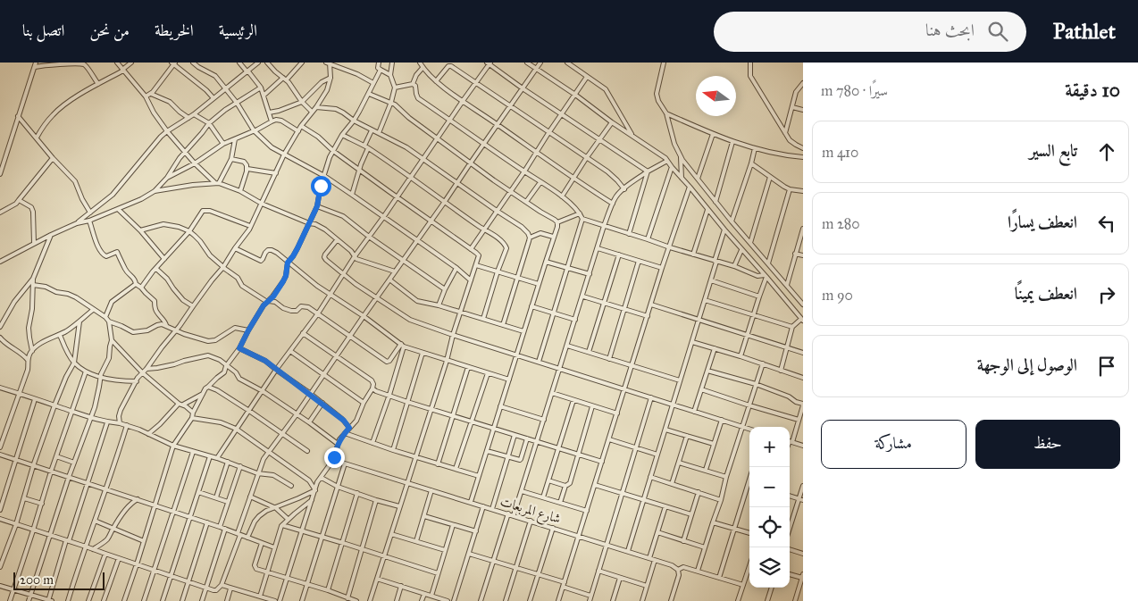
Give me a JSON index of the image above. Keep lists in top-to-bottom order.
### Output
{
  "streets": {
    "street": ["شارع المربعات"]
  },
  "scale_bar": "200 m",
  "north": "left",
  "page": {
    "header": "Pathlet",
    "search": "ابحث هنا",
    "nav": [
      "الرئيسية",
      "الخريطة",
      "من نحن",
      "اتصل بنا"
    ],
    "heading": ["10 دقيقة", "سيرًا · 780 m"],
    "list": [
      ["تابع السير", "410 m"],
      ["انعطف يسارًا", "280 m"],
      ["انعطف يمينًا", "90 m"],
      "الوصول إلى الوجهة"
    ],
    "buttons": ["حفظ", "مشاركة"],
    "map_buttons": ["+", "−"],
    "scale": "200 m"
  }
}
